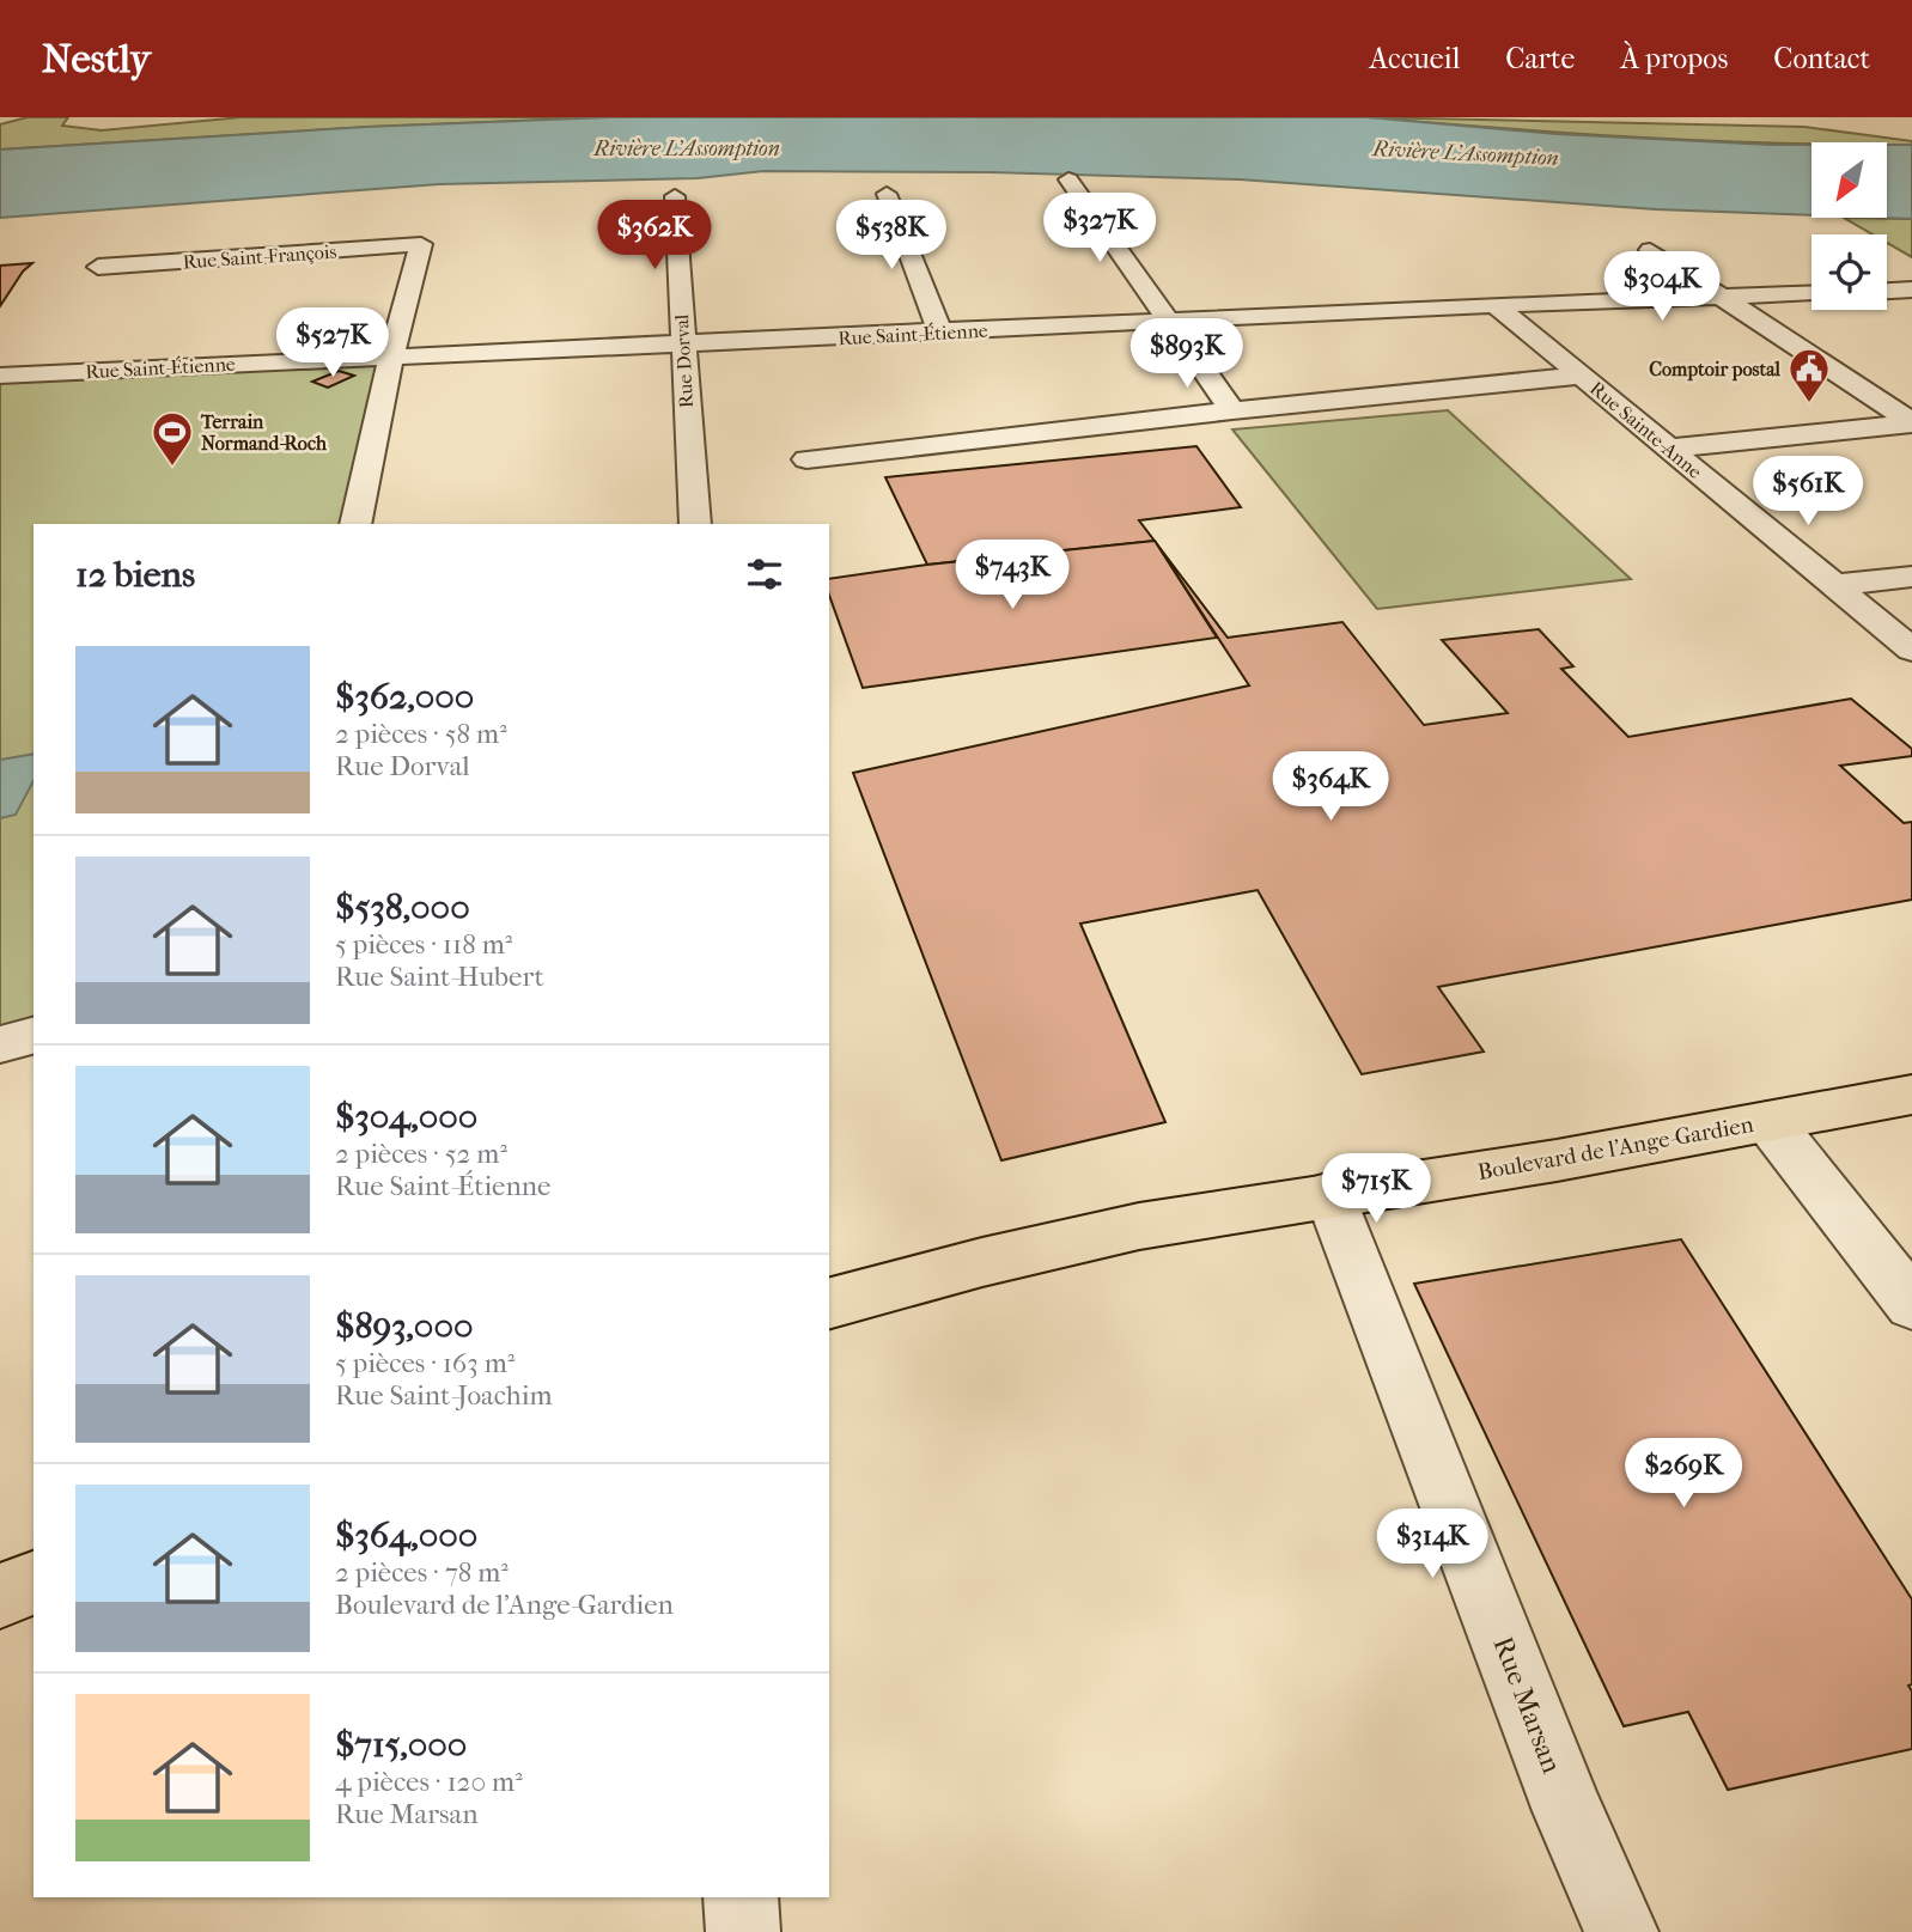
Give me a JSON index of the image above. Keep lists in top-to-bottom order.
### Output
{
  "streets": {
    "main road": ["Boulevard de l'Ange-Gardien"],
    "street": [
      "Rue Saint-François",
      "Rue Saint-Étienne",
      "Rue Dorval",
      "Rue Sainte-Anne",
      "Rue Marsan"
    ]
  },
  "crossings": [
    ["Rue Saint-François", "Rue Saint-Étienne"],
    ["Rue Saint-Étienne", "Rue Dorval"],
    ["Rue Saint-Étienne", "Rue Sainte-Anne"],
    ["Boulevard de l'Ange-Gardien", "Rue Marsan"]
  ],
  "water": ["Rivière L'Assomption"],
  "places": {
    "public building": ["Comptoir postal"],
    "sports": ["Terrain Normand-Roch"]
  },
  "north": "bottom left",
  "page": {
    "header": "Nestly",
    "nav": [
      "Accueil",
      "Carte",
      "À propos",
      "Contact"
    ],
    "price": [
      "$327K",
      "$362K",
      "$538K",
      "$304K",
      "$527K",
      "$893K",
      "$561K",
      "$743K",
      "$364K",
      "$715K",
      "$269K",
      "$314K"
    ],
    "heading": "12 biens",
    "list": [
      {
        "name": "$362,000",
        "note": "2 pièces · 58 m² · Rue Dorval"
      },
      {
        "name": "$538,000",
        "note": "5 pièces · 118 m² · Rue Saint-Hubert"
      },
      {
        "name": "$304,000",
        "note": "2 pièces · 52 m² · Rue Saint-Étienne"
      },
      {
        "name": "$893,000",
        "note": "5 pièces · 163 m² · Rue Saint-Joachim"
      },
      {
        "name": "$364,000",
        "note": "2 pièces · 78 m² · Boulevard de l'Ange-Gardien"
      },
      {
        "name": "$715,000",
        "note": "4 pièces · 120 m² · Rue Marsan"
      }
    ]
  }
}
